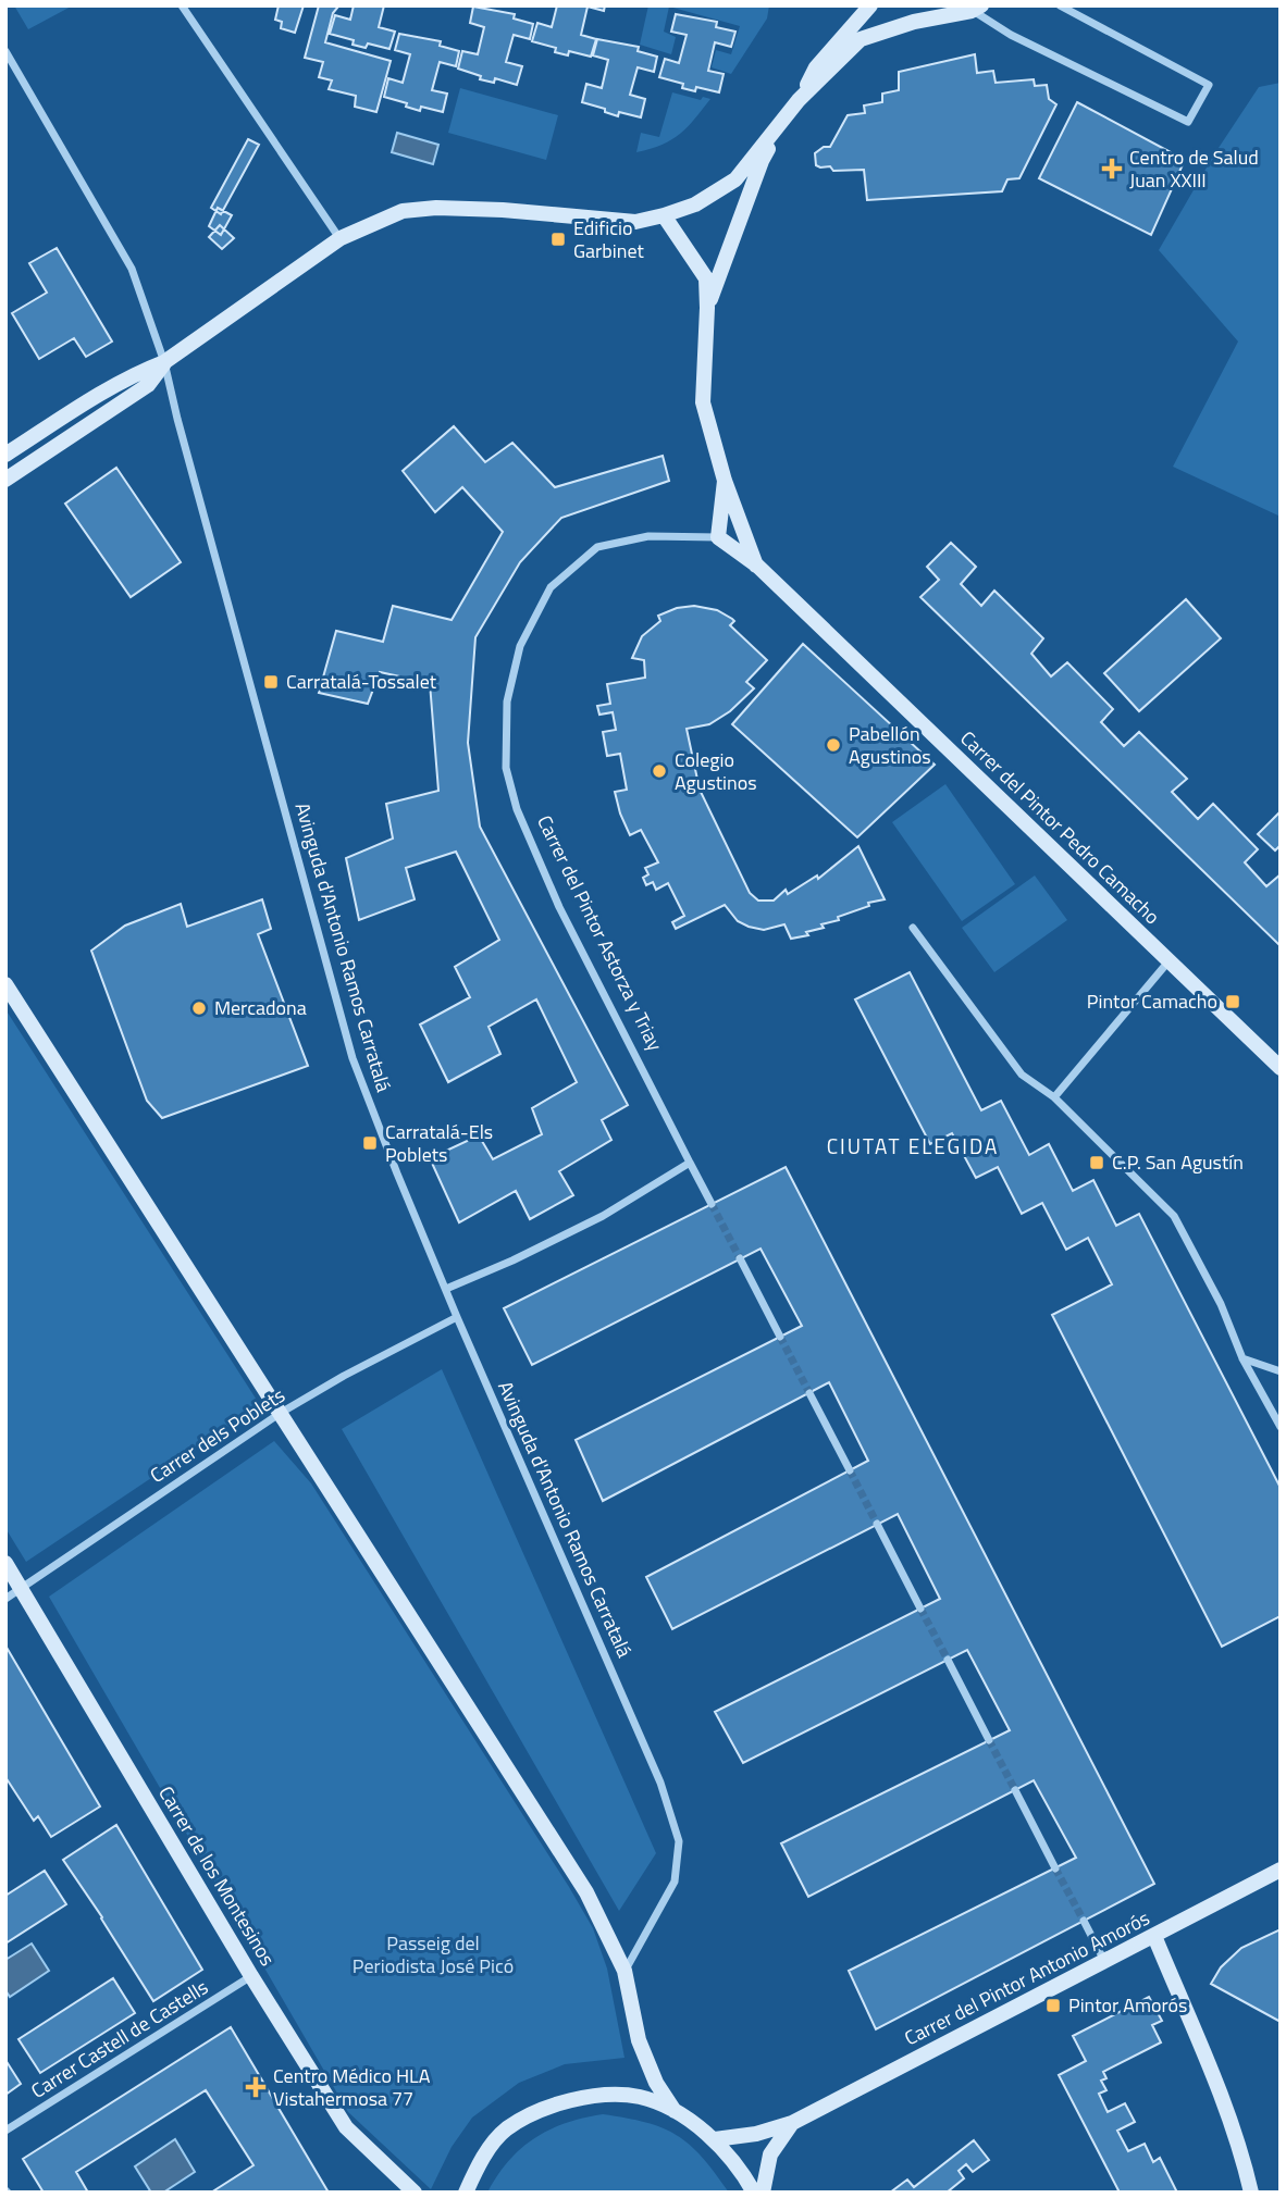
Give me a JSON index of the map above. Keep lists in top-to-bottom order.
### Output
{
  "streets": {
    "street": [
      "Carrer del Pintor Pedro Camacho",
      "Carrer del Pintor Astorza y Triay",
      "Avinguda d'Antonio Ramos Carratalá",
      "Carrer dels Poblets",
      "Carrer de los Montesinos",
      "Carrer del Pintor Antonio Amorós",
      "Carrer Castell de Castells"
    ]
  },
  "crossings": [
    ["Avinguda d'Antonio Ramos Carratalá", "Carrer dels Poblets"],
    ["Carrer dels Poblets", "Carrer de los Montesinos"],
    ["Carrer de los Montesinos", "Carrer Castell de Castells"]
  ],
  "districts": ["CIUTAT ELEGIDA"],
  "parks": ["Passeig del Periodista José Picó"],
  "places": {
    "health": ["Centro de Salud Juan XXIII", "Centro Médico HLA Vistahermosa 77"],
    "transit": [
      "Edificio Garbinet",
      "Carratalá-Tossalet",
      "Pintor Camacho",
      "Carratalá-Els Poblets",
      "C.P. San Agustín",
      "Pintor Amorós"
    ],
    "other": ["Pabellón Agustinos", "Colegio Agustinos", "Mercadona"]
  }
}
